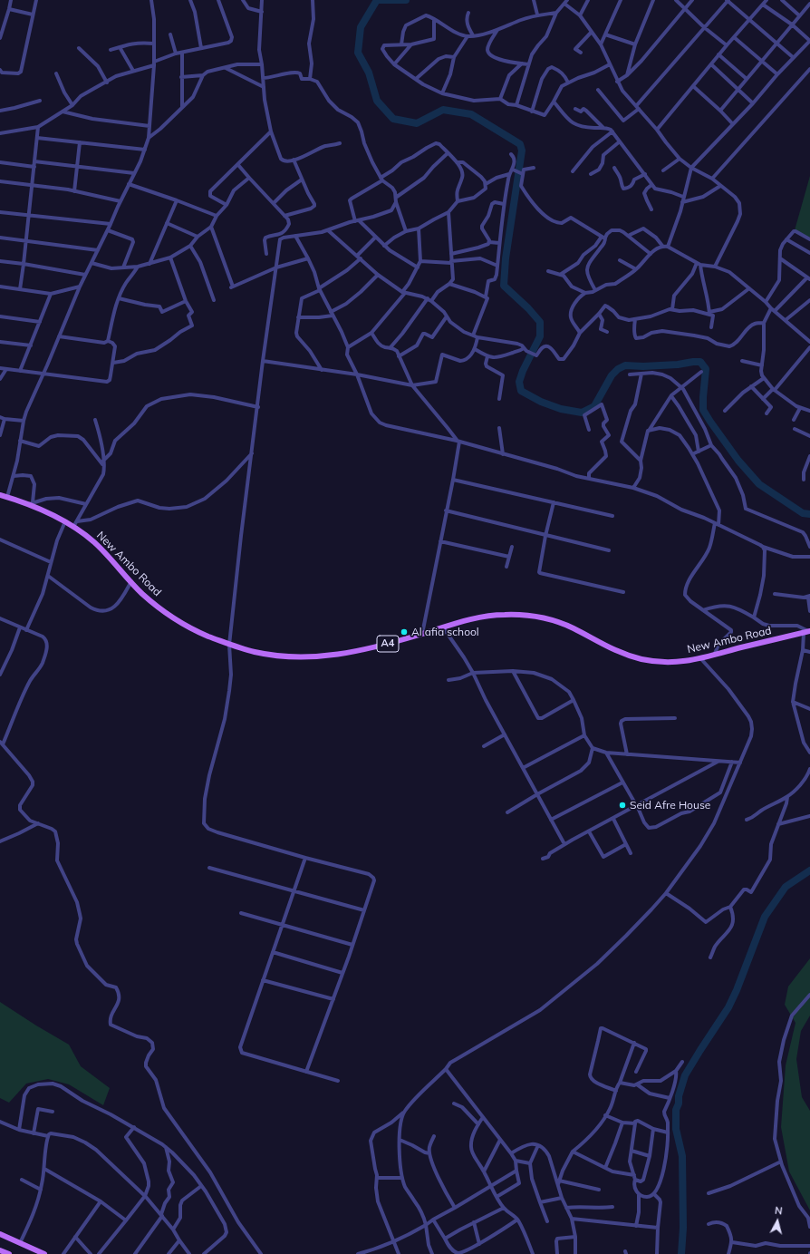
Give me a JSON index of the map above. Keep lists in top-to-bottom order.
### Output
{
  "streets": {
    "main road": ["New Ambo Road", "A4"]
  },
  "places": ["Al afia school", "Seid Afre House"],
  "north": "top"
}
